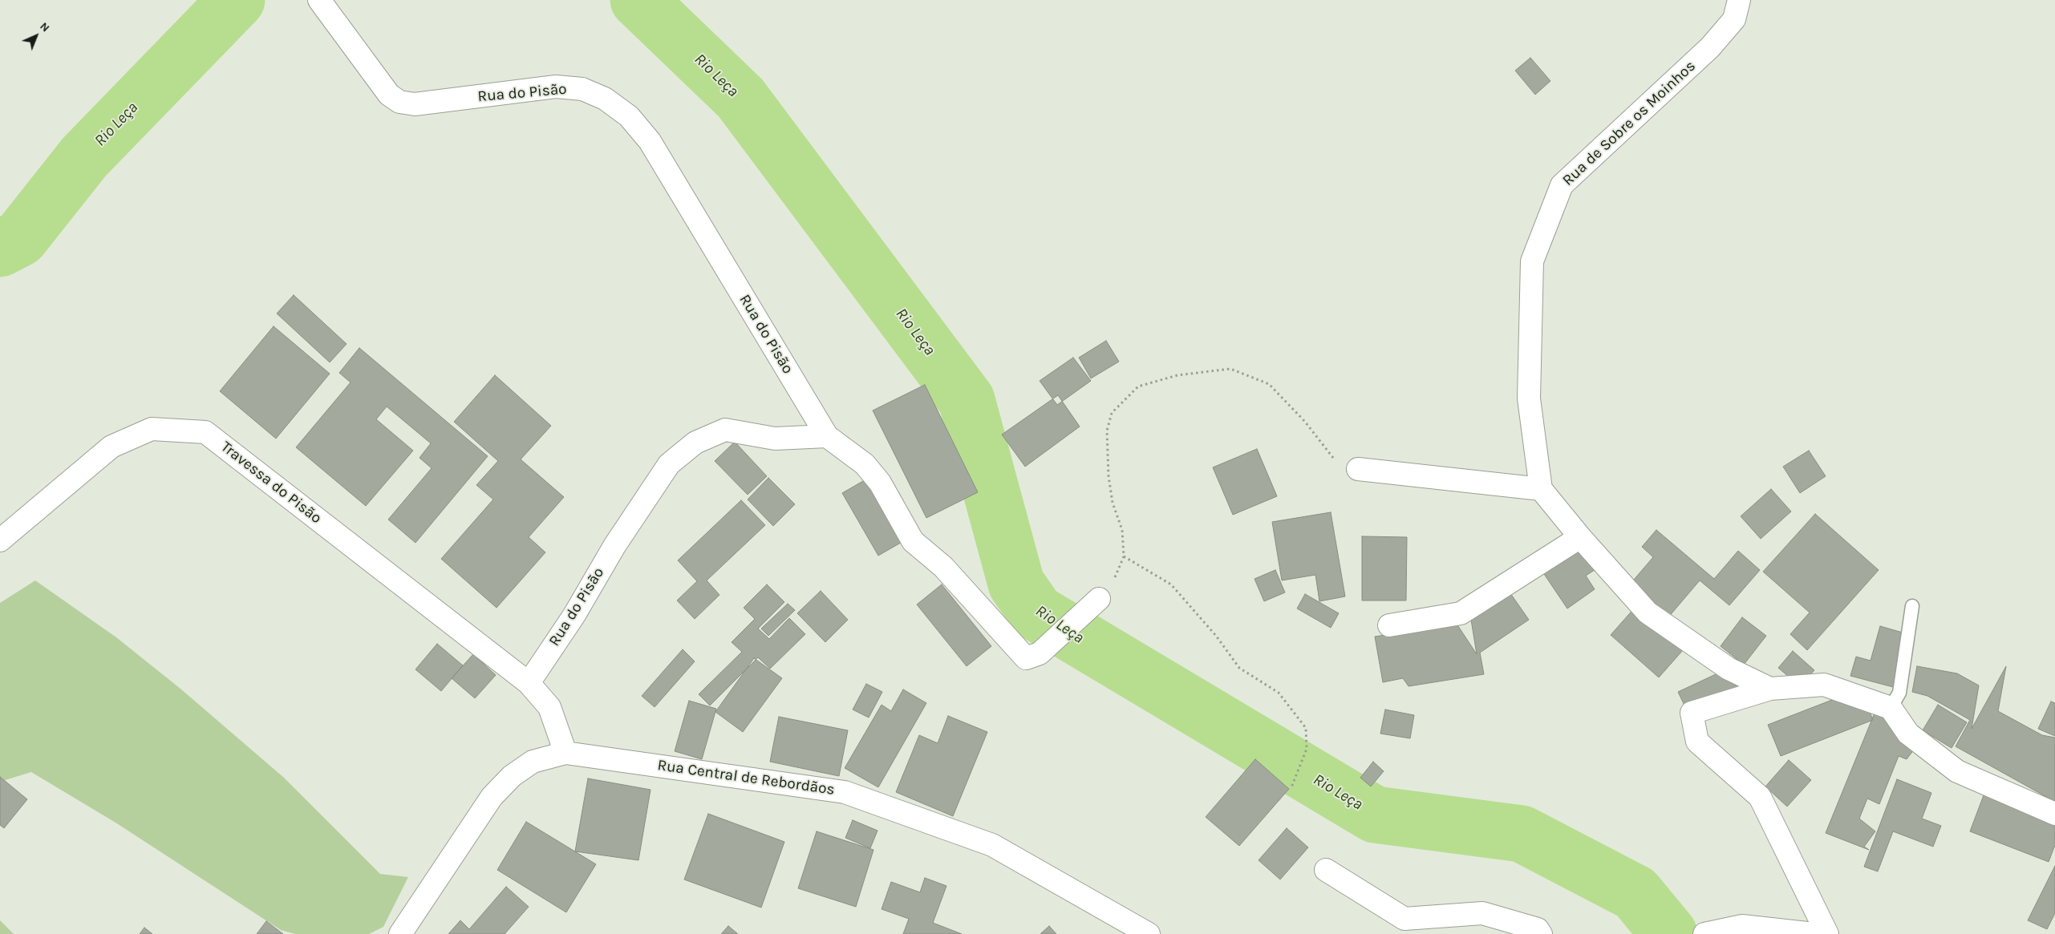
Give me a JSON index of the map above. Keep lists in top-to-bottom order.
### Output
{
  "streets": {
    "street": [
      "Rua do Pisão",
      "Rua de Sobre os Moinhos",
      "Travessa do Pisão",
      "Rua Central de Rebordãos"
    ]
  },
  "crossings": [
    ["Rua do Pisão", "Travessa do Pisão"]
  ],
  "water": ["Rio Leça"],
  "north": "top right"
}
